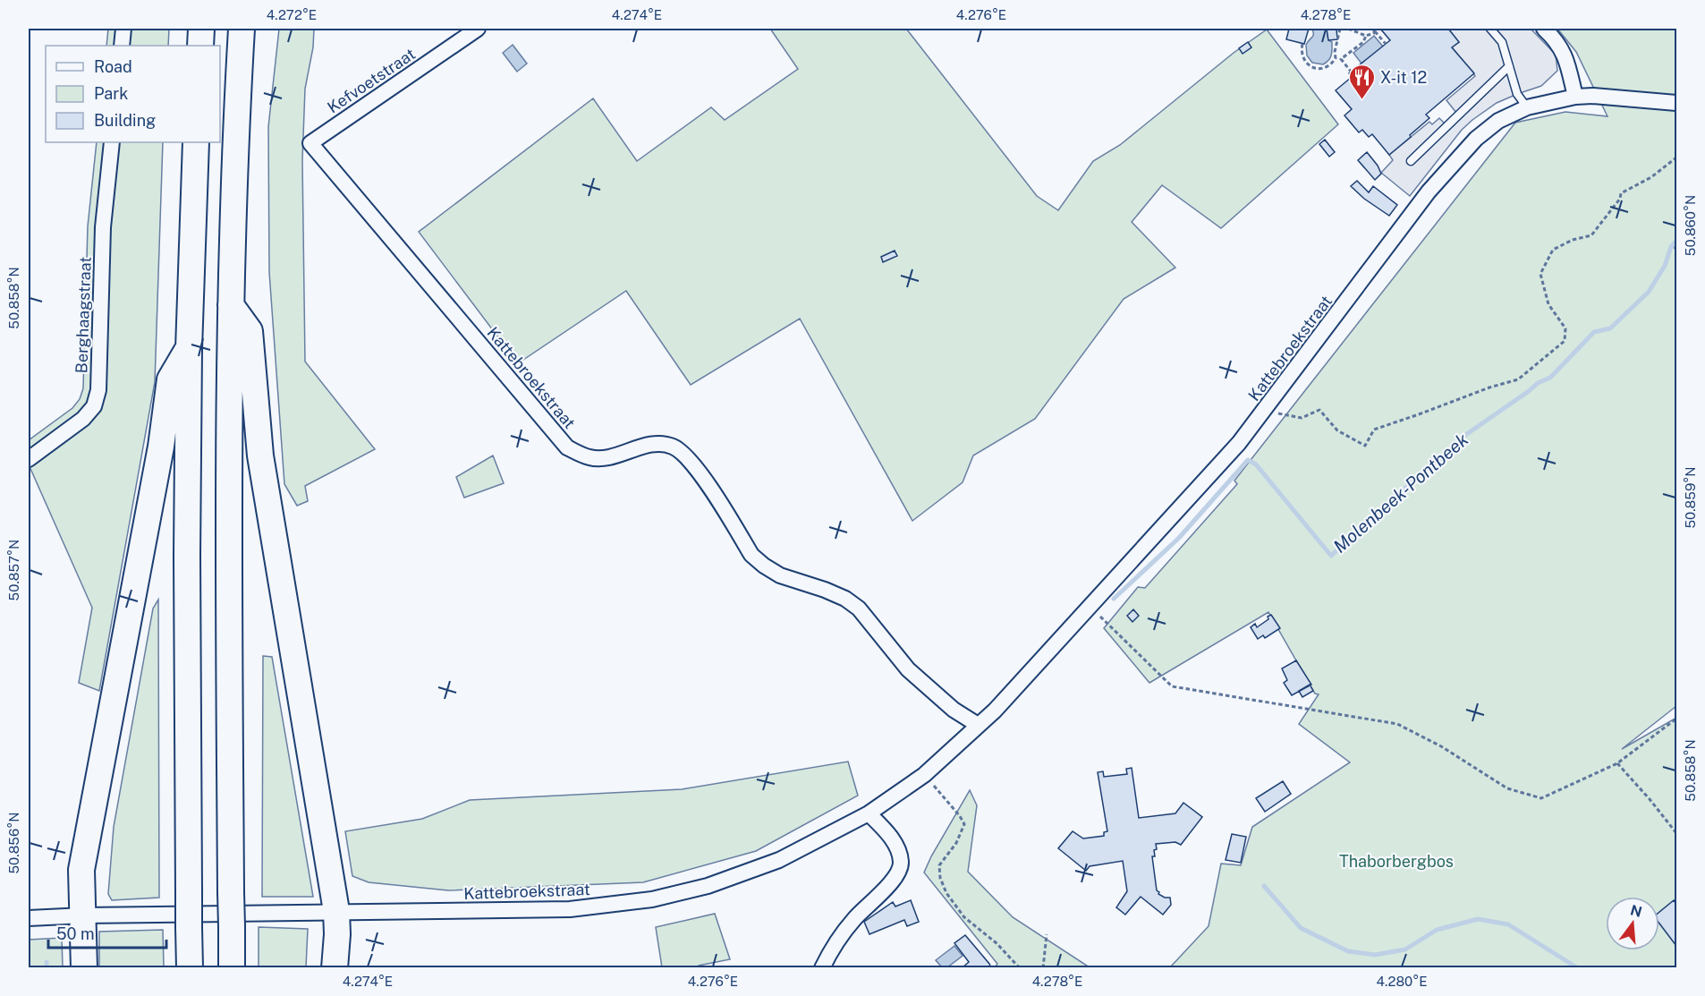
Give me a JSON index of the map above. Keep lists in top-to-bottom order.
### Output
{
  "streets": {
    "street": ["Kefvoetstraat", "Berghaagstraat", "Kattebroekstraat"]
  },
  "crossings": [
    ["Kefvoetstraat", "Kattebroekstraat"]
  ],
  "water": ["Molenbeek-Pontbeek"],
  "parks": ["Thaborbergbos"],
  "places": {
    "restaurant": ["X-it 12"]
  },
  "legend": ["Road", "Park", "Building"],
  "scale_bar": "50 m",
  "north": "top",
  "coordinates": [
    "4.272°E",
    "4.274°E",
    "4.276°E",
    "4.278°E",
    "50.860°N",
    "50.858°N",
    "50.859°N",
    "50.857°N",
    "50.856°N",
    "4.280°E"
  ]
}
